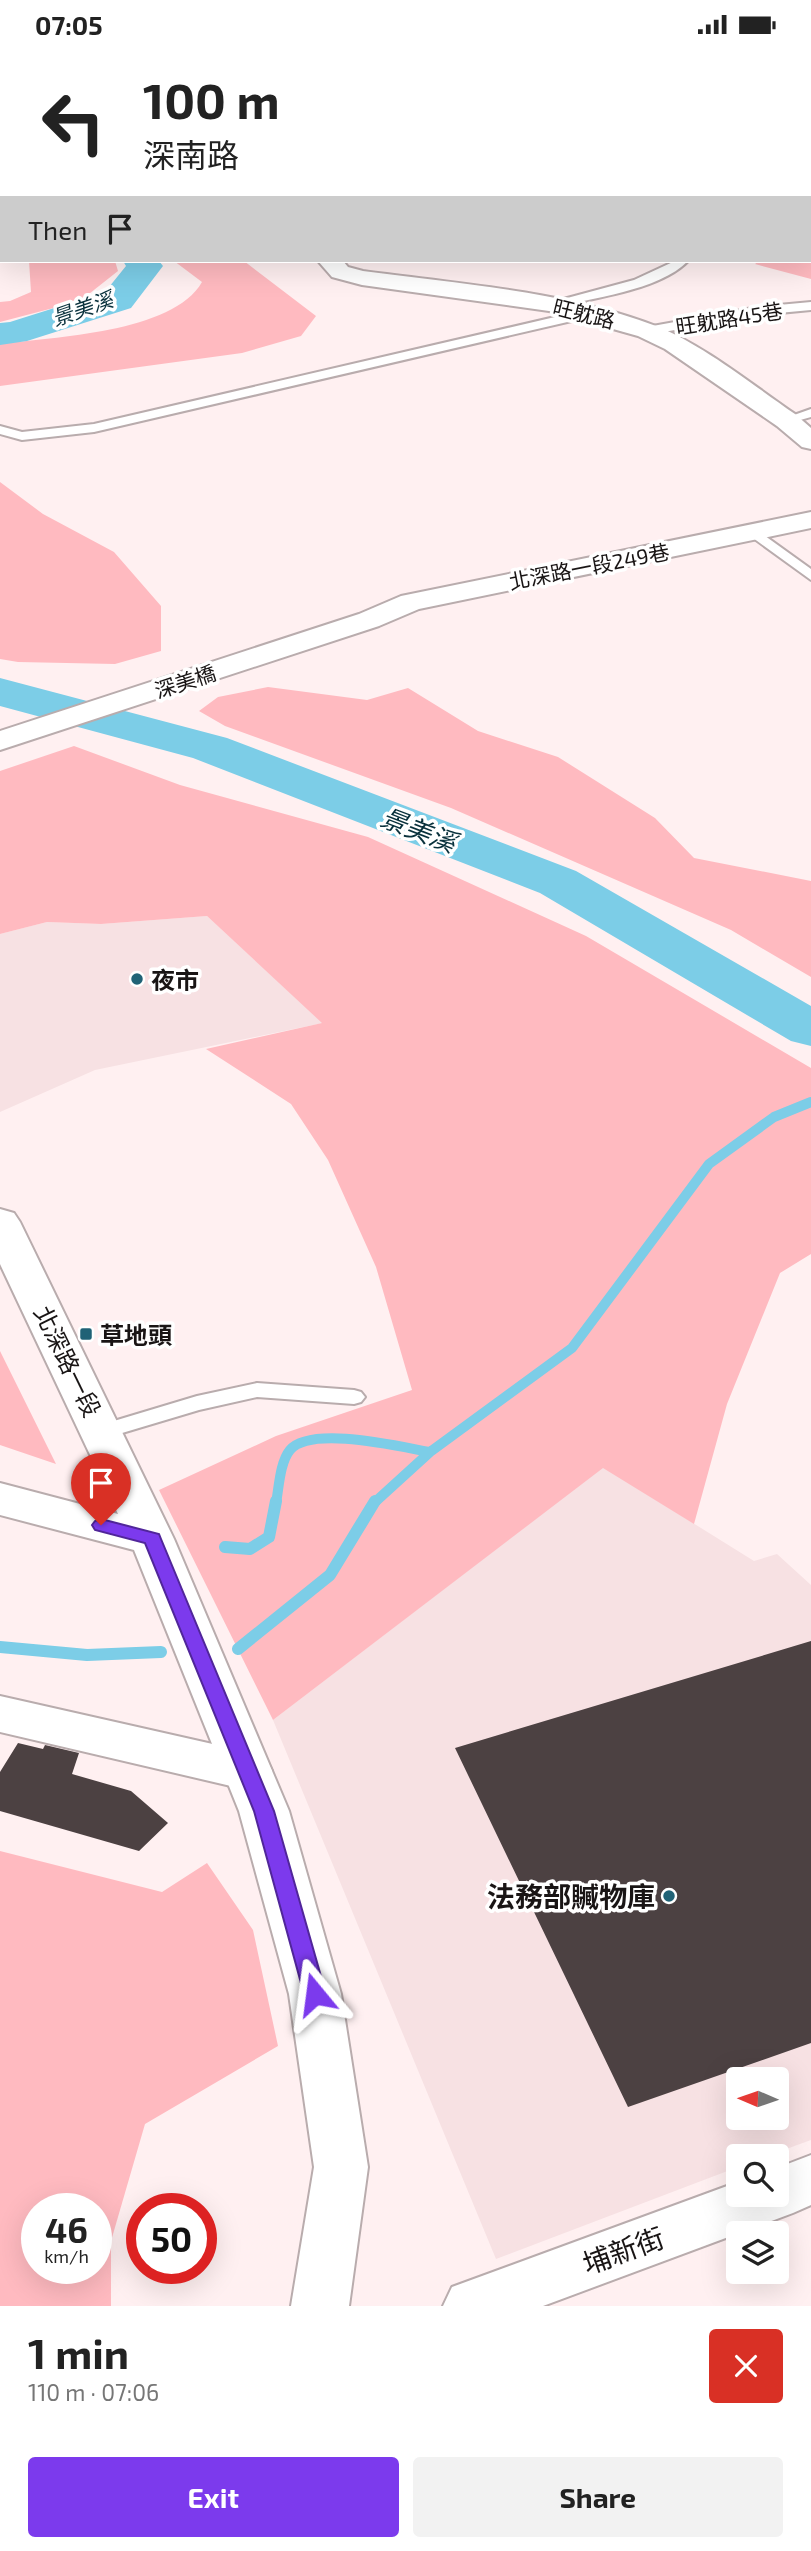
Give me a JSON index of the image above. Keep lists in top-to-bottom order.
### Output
{
  "streets": {
    "street": [
      "旺躭路",
      "北深路一段249巷",
      "深美橋",
      "北深路一段",
      "埔新街"
    ],
    "lane": ["旺躭路45巷"]
  },
  "crossings": [
    ["旺躭路", "旺躭路45巷"],
    ["北深路一段249巷", "深美橋"]
  ],
  "water": ["景美溪"],
  "places": {
    "other": ["夜市", "法務部贓物庫"],
    "transit": ["草地頭"]
  },
  "north": "left",
  "page": {
    "status": "07:05",
    "turn": ["100 m", "深南路"],
    "then": "Then",
    "speed": "46 km/h",
    "limit": "50",
    "heading": ["1 min", "110 m · 07:06"],
    "buttons": ["Exit", "Share"]
  }
}
